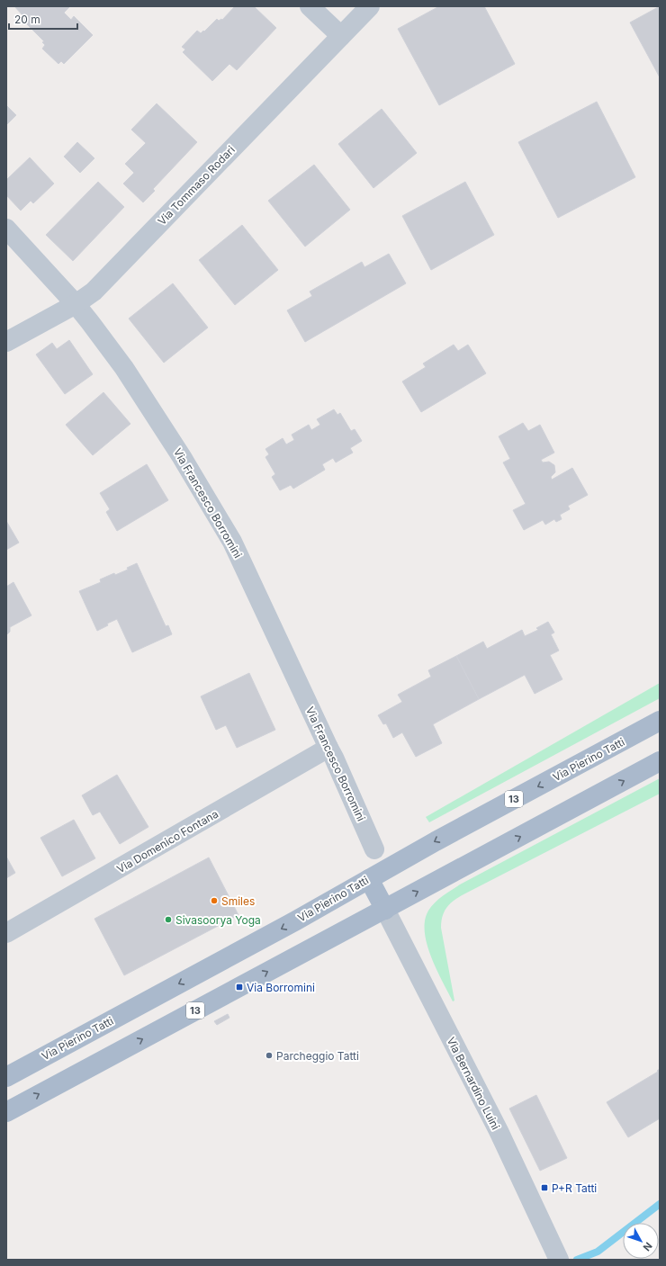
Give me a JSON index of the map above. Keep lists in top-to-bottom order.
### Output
{
  "streets": {
    "main road": ["Via Pierino Tatti", "13"],
    "street": [
      "Via Tommaso Rodari",
      "Via Francesco Borromini",
      "Via Domenico Fontana",
      "Via Bernardino Luini"
    ]
  },
  "crossings": [
    ["Via Tommaso Rodari", "Via Francesco Borromini"],
    ["Via Francesco Borromini", "Via Domenico Fontana"],
    ["13", "Via Bernardino Luini"]
  ],
  "places": {
    "other": ["Smiles", "Sivasoorya Yoga", "Parcheggio Tatti"],
    "transit": ["Via Borromini", "P+R Tatti"]
  },
  "scale_bar": "20 m",
  "north": "bottom right"
}
